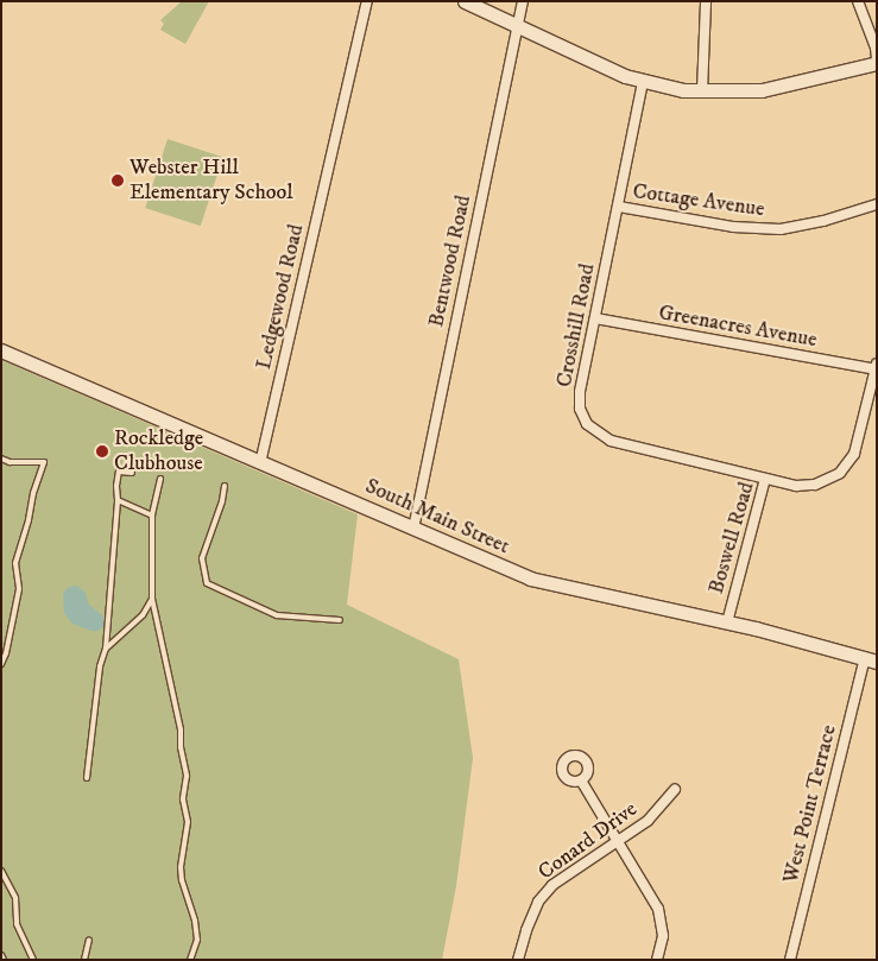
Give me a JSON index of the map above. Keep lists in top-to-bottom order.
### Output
{
  "streets": {
    "main road": ["South Main Street"],
    "street": [
      "Cottage Avenue",
      "Bentwood Road",
      "Ledgewood Road",
      "Crosshill Road",
      "Greenacres Avenue",
      "Boswell Road",
      "West Point Terrace",
      "Conard Drive"
    ]
  },
  "crossings": [
    ["Cottage Avenue", "Crosshill Road"],
    ["Bentwood Road", "South Main Street"],
    ["Ledgewood Road", "South Main Street"],
    ["Crosshill Road", "Greenacres Avenue"],
    ["Crosshill Road", "Boswell Road"],
    ["Greenacres Avenue", "Boswell Road"],
    ["South Main Street", "Boswell Road"],
    ["South Main Street", "West Point Terrace"]
  ],
  "places": ["Webster Hill Elementary School", "Rockledge Clubhouse"]
}
